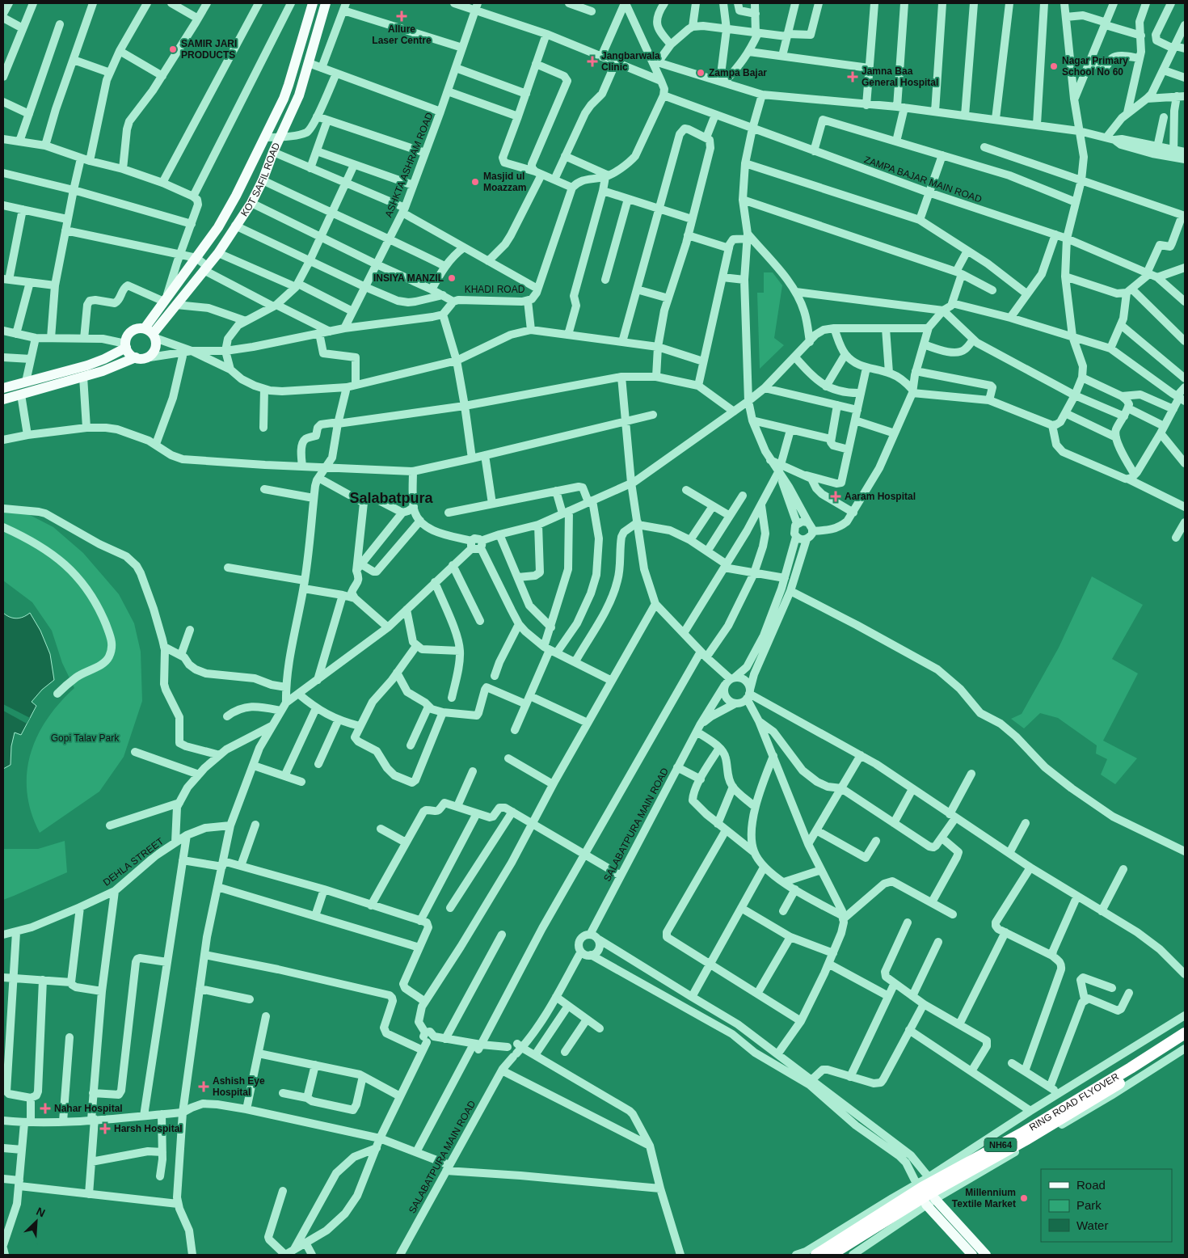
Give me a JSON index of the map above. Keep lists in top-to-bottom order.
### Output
{
  "streets": {
    "highway": ["RING ROAD FLYOVER", "NH64"],
    "main road": ["KOT SAFIL ROAD"],
    "street": [
      "ASHKTA ASHRAM ROAD",
      "ZAMPA BAJAR MAIN ROAD",
      "KHADI ROAD",
      "SALABATPURA MAIN ROAD",
      "DEHLA STREET"
    ]
  },
  "districts": ["Salabatpura"],
  "parks": ["Gopi Talav Park"],
  "places": {
    "health": [
      "Allure Laser Centre",
      "Jangbarwala Clinic",
      "Jamna Baa General Hospital",
      "Aaram Hospital",
      "Ashish Eye Hospital",
      "Nahar Hospital",
      "Harsh Hospital"
    ],
    "other": [
      "SAMIR JARI PRODUCTS",
      "Nagar Primary School No 60",
      "Zampa Bajar",
      "Masjid ul Moazzam",
      "INSIYA MANZIL",
      "Millennium Textile Market"
    ]
  },
  "legend": ["Road", "Park", "Water"],
  "north": "top right"
}
